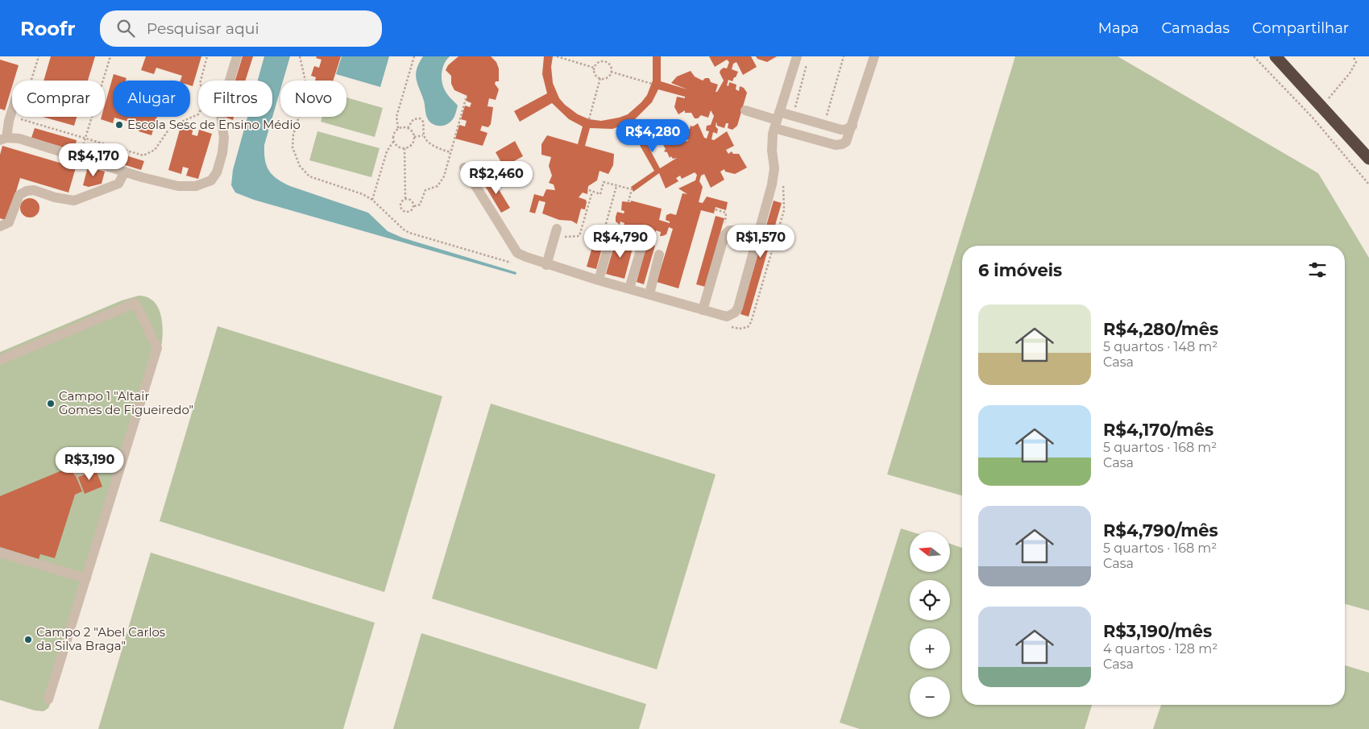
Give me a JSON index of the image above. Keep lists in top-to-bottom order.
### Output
{
  "places": ["Escola Sesc de Ensino Médio", "Campo 1 \"Altair Gomes de Figueiredo\"", "Campo 2 \"Abel Carlos da Silva Braga\""],
  "north": "left",
  "page": {
    "header": "Roofr",
    "search": "Pesquisar aqui",
    "nav": ["Mapa", "Camadas", "Compartilhar"],
    "chip": [
      "Comprar",
      "Alugar",
      "Filtros",
      "Novo"
    ],
    "price": [
      "R$4,280",
      "R$4,170",
      "R$2,460",
      "R$4,790",
      "R$1,570",
      "R$3,190"
    ],
    "heading": "6 imóveis",
    "list": [
      {
        "name": "R$4,280/mês",
        "note": "5 quartos · 148 m² · Casa"
      },
      {
        "name": "R$4,170/mês",
        "note": "5 quartos · 168 m² · Casa"
      },
      {
        "name": "R$4,790/mês",
        "note": "5 quartos · 168 m² · Casa"
      },
      {
        "name": "R$3,190/mês",
        "note": "4 quartos · 128 m² · Casa"
      }
    ],
    "map_buttons": ["+", "−"]
  }
}
